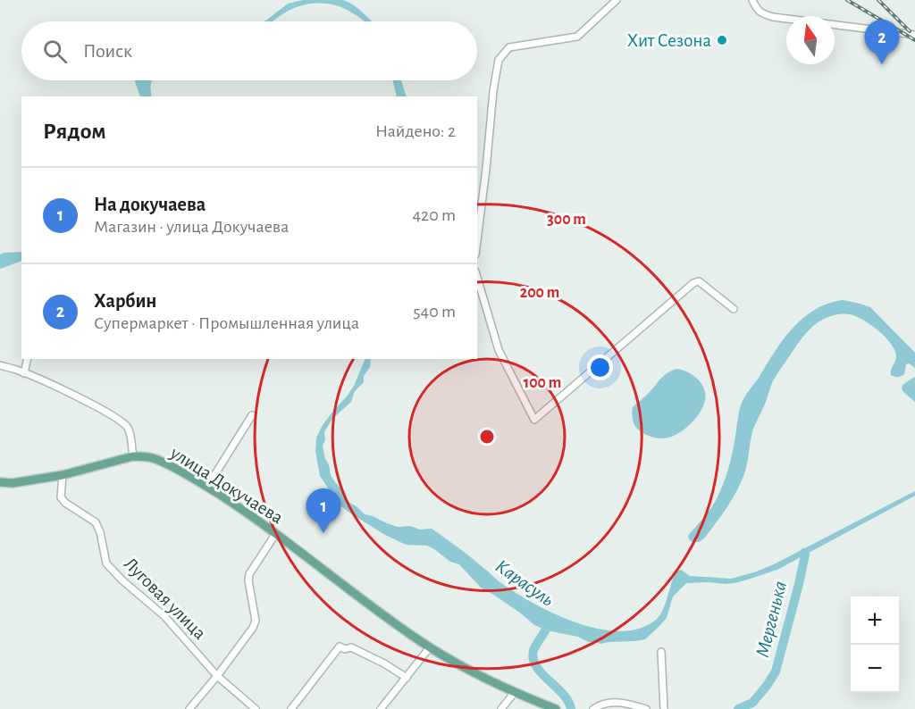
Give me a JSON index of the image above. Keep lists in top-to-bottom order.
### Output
{
  "streets": {
    "main road": ["улица Докучаева"],
    "street": ["Луговая улица"]
  },
  "water": ["Карасуль", "Мергенька"],
  "places": ["Хит Сезона"],
  "north": "top",
  "page": {
    "pins": ["2", "1"],
    "search": "Поиск",
    "heading": ["Рядом", "Найдено: 2"],
    "list": [
      {
        "mark": "1",
        "name": "На докучаева",
        "note": "Магазин · улица Докучаева",
        "value": "420 m"
      },
      {
        "mark": "2",
        "name": "Харбин",
        "note": "Супермаркет · Промышленная улица",
        "value": "540 m"
      }
    ],
    "map_buttons": ["+", "−"]
  },
  "rings": ["300 m", "200 m", "100 m"]
}
